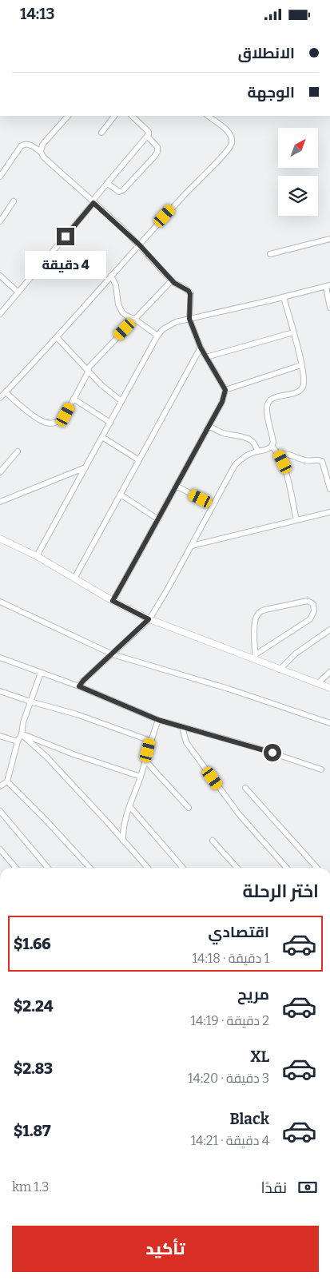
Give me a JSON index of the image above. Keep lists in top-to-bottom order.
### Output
{
  "north": "top right",
  "page": {
    "status": "14:13",
    "banner": ["الانطلاق", "الوجهة"],
    "bubble": "4 دقيقة",
    "heading": "اختر الرحلة",
    "list": [
      {
        "name": "اقتصادي",
        "note": "1 دقيقة · 14:18",
        "value": "$1.66"
      },
      {
        "name": "مريح",
        "note": "2 دقيقة · 14:19",
        "value": "$2.24"
      },
      {
        "name": "XL",
        "note": "3 دقيقة · 14:20",
        "value": "$2.83"
      },
      {
        "name": "Black",
        "note": "4 دقيقة · 14:21",
        "value": "$1.87"
      }
    ],
    "pay": ["نقدًا", "1.3 km"],
    "buttons": "تأكيد"
  }
}
